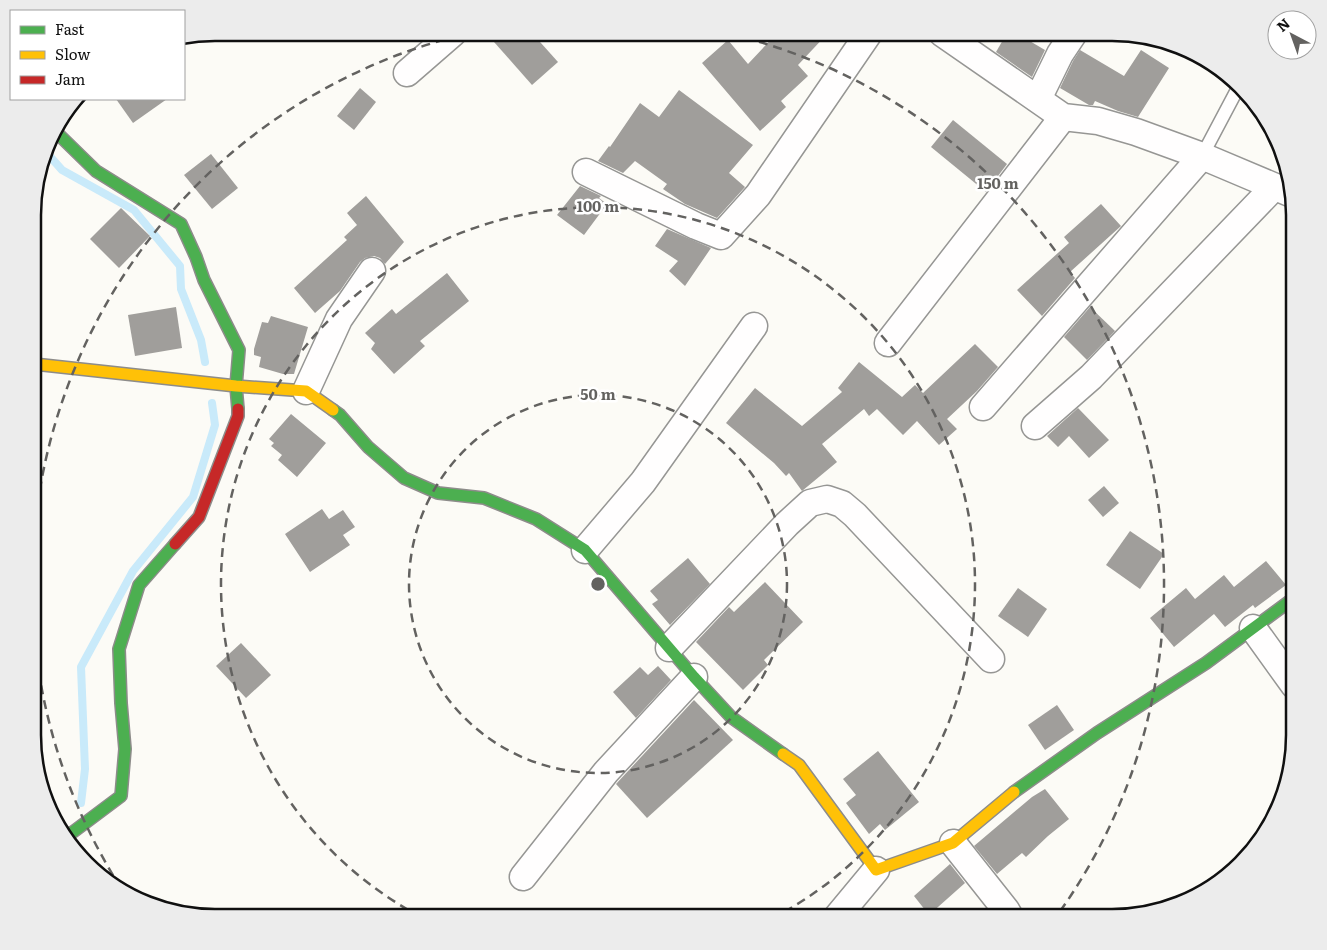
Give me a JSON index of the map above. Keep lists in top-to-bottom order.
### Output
{
  "legend": ["Fast", "Slow", "Jam"],
  "north": "top left",
  "rings": ["150 m", "100 m", "50 m"]
}
